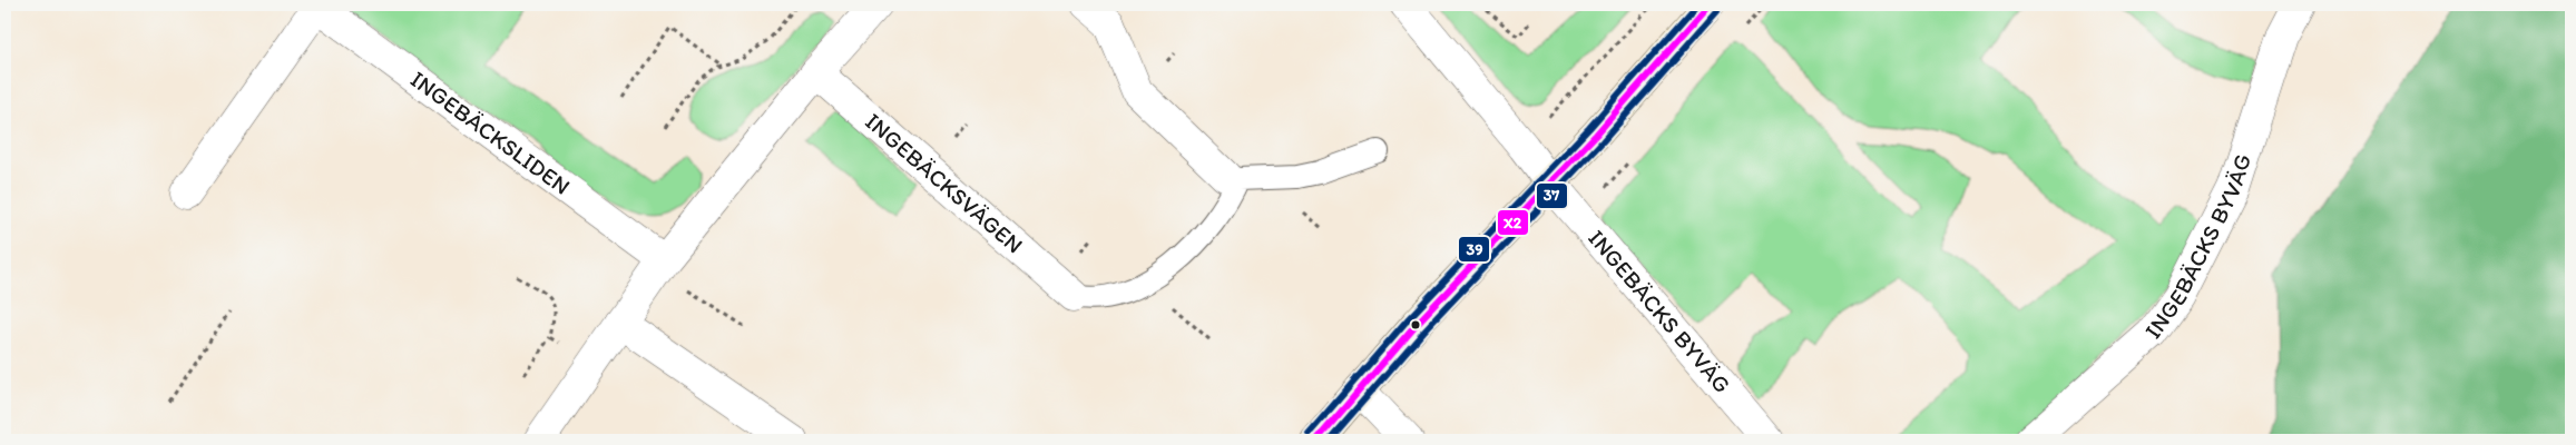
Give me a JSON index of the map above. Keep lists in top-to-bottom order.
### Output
{
  "streets": {
    "street": ["INGEBÄCKSLIDEN", "INGEBÄCKSVÄGEN", "INGEBÄCKS BYVÄG"]
  },
  "lines": ["transit line X2", "transit line 39", "transit line 37"]
}
